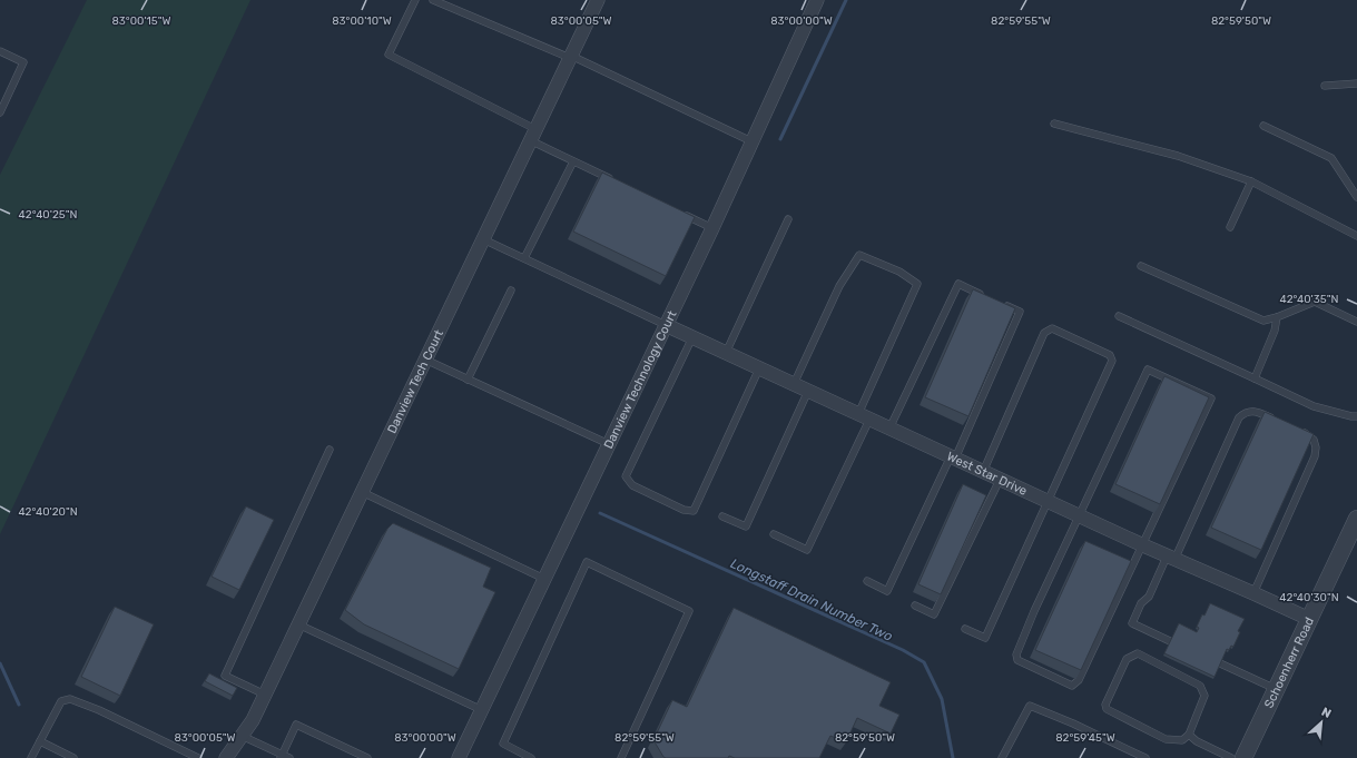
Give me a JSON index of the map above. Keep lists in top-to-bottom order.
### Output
{
  "streets": {
    "street": [
      "Danview Technology Court",
      "Danview Tech Court",
      "West Star Drive",
      "Schoenherr Road"
    ]
  },
  "crossings": [
    ["Danview Technology Court", "West Star Drive"],
    ["West Star Drive", "Schoenherr Road"]
  ],
  "water": ["Longstaff Drain Number Two"],
  "north": "top right",
  "coordinates": [
    "83°00'15\"W",
    "83°00'10\"W",
    "83°00'05\"W",
    "83°00'00\"W",
    "82°59'55\"W",
    "82°59'50\"W",
    "42°40'25\"N",
    "42°40'35\"N",
    "42°40'20\"N",
    "42°40'30\"N",
    "82°59'45\"W"
  ]
}
